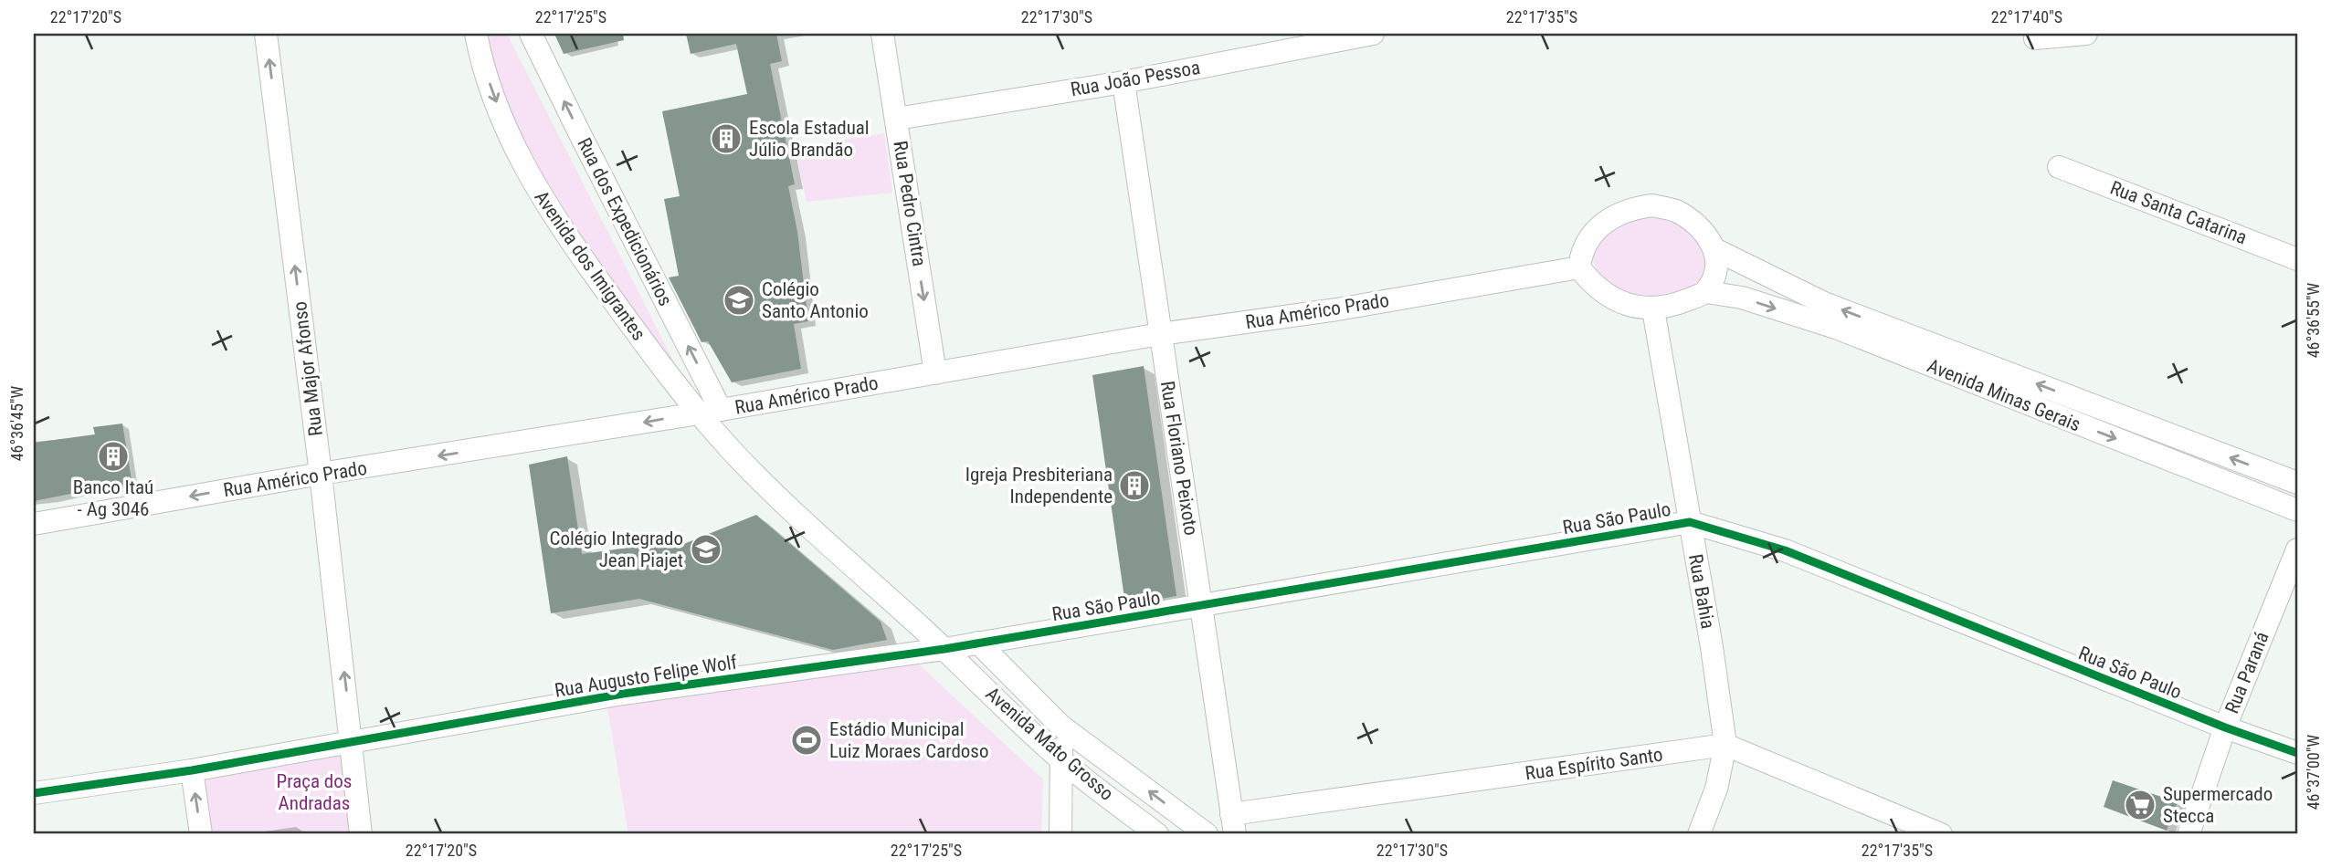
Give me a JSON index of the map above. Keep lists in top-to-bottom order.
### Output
{
  "streets": {
    "street": [
      "Rua João Pessoa",
      "Rua Pedro Cintra",
      "Rua Santa Catarina",
      "Rua dos Expedicionários",
      "Avenida dos Imigrantes",
      "Rua Américo Prado",
      "Rua Major Afonso",
      "Avenida Minas Gerais",
      "Rua Floriano Peixoto",
      "Rua São Paulo",
      "Rua Bahia",
      "Rua Paraná",
      "Rua Augusto Felipe Wolf",
      "Avenida Mato Grosso",
      "Rua Espírito Santo"
    ]
  },
  "crossings": [
    ["Rua João Pessoa", "Rua Pedro Cintra"],
    ["Rua João Pessoa", "Rua Floriano Peixoto"],
    ["Rua Pedro Cintra", "Rua Américo Prado"],
    ["Rua dos Expedicionários", "Avenida dos Imigrantes"],
    ["Rua dos Expedicionários", "Rua Américo Prado"],
    ["Rua dos Expedicionários", "Avenida Mato Grosso"],
    ["Avenida dos Imigrantes", "Rua Américo Prado"],
    ["Avenida dos Imigrantes", "Avenida Mato Grosso"],
    ["Rua Américo Prado", "Rua Major Afonso"],
    ["Rua Américo Prado", "Avenida Minas Gerais"],
    ["Rua Américo Prado", "Rua Floriano Peixoto"],
    ["Rua Américo Prado", "Rua Bahia"],
    ["Rua Américo Prado", "Avenida Mato Grosso"],
    ["Rua Major Afonso", "Rua Augusto Felipe Wolf"],
    ["Avenida Minas Gerais", "Rua Bahia"],
    ["Rua Floriano Peixoto", "Rua São Paulo"],
    ["Rua Floriano Peixoto", "Rua Espírito Santo"],
    ["Rua São Paulo", "Rua Bahia"],
    ["Rua São Paulo", "Rua Paraná"],
    ["Rua São Paulo", "Rua Augusto Felipe Wolf"],
    ["Rua São Paulo", "Avenida Mato Grosso"],
    ["Rua Bahia", "Rua Espírito Santo"],
    ["Rua Augusto Felipe Wolf", "Avenida Mato Grosso"]
  ],
  "one_way": [
    "Rua Pedro Cintra",
    "Rua dos Expedicionários",
    "Avenida dos Imigrantes",
    "Rua Américo Prado",
    "Rua Major Afonso"
  ],
  "parks": ["Praça dos Andradas"],
  "places": {
    "building": ["Escola Estadual Júlio Brandão", "Banco Itaú - Ag 3046", "Igreja Presbiteriana Independente"],
    "school or university": ["Colégio Santo Antonio", "Colégio Integrado Jean Piajet"],
    "sports": ["Estádio Municipal Luiz Moraes Cardoso"],
    "supermarket": ["Supermercado Stecca"]
  },
  "coordinates": [
    "22°17'20\"S",
    "22°17'25\"S",
    "22°17'30\"S",
    "22°17'35\"S",
    "22°17'40\"S",
    "46°36'55\"W",
    "46°36'45\"W",
    "46°37'00\"W"
  ]
}
